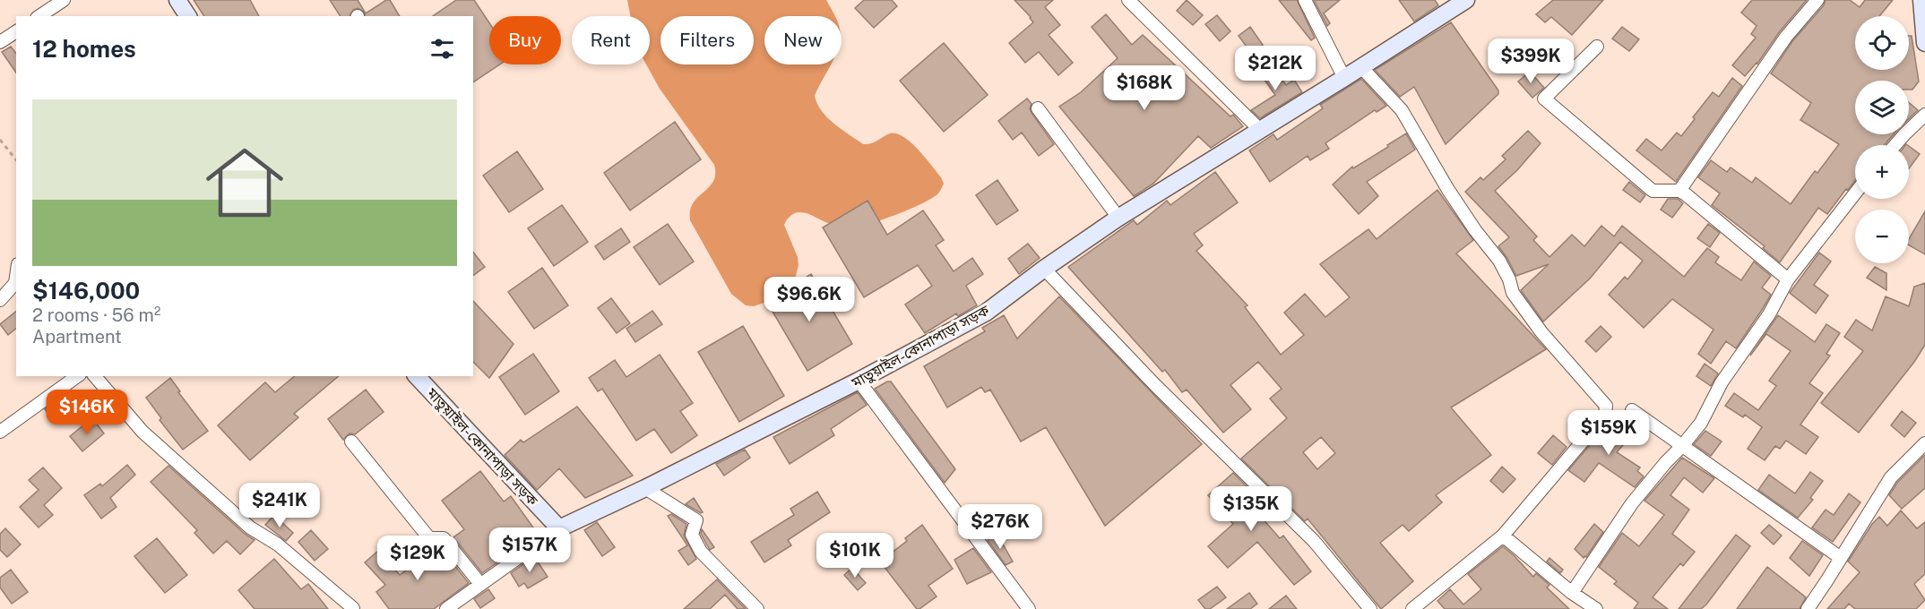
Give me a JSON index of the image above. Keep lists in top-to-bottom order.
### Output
{
  "streets": {
    "main road": ["মাতুয়াইল-কোনাপাড়া সড়ক"]
  },
  "page": {
    "map_buttons": ["+", "−"],
    "chip": [
      "Buy",
      "Rent",
      "Filters",
      "New"
    ],
    "heading": "12 homes",
    "price": [
      "$399K",
      "$212K",
      "$168K",
      "$96.6K",
      "$146K",
      "$159K",
      "$241K",
      "$135K",
      "$276K",
      "$157K",
      "$101K",
      "$129K"
    ],
    "list": [
      {
        "name": "$146,000",
        "note": "2 rooms · 56 m² · Apartment"
      }
    ]
  }
}
